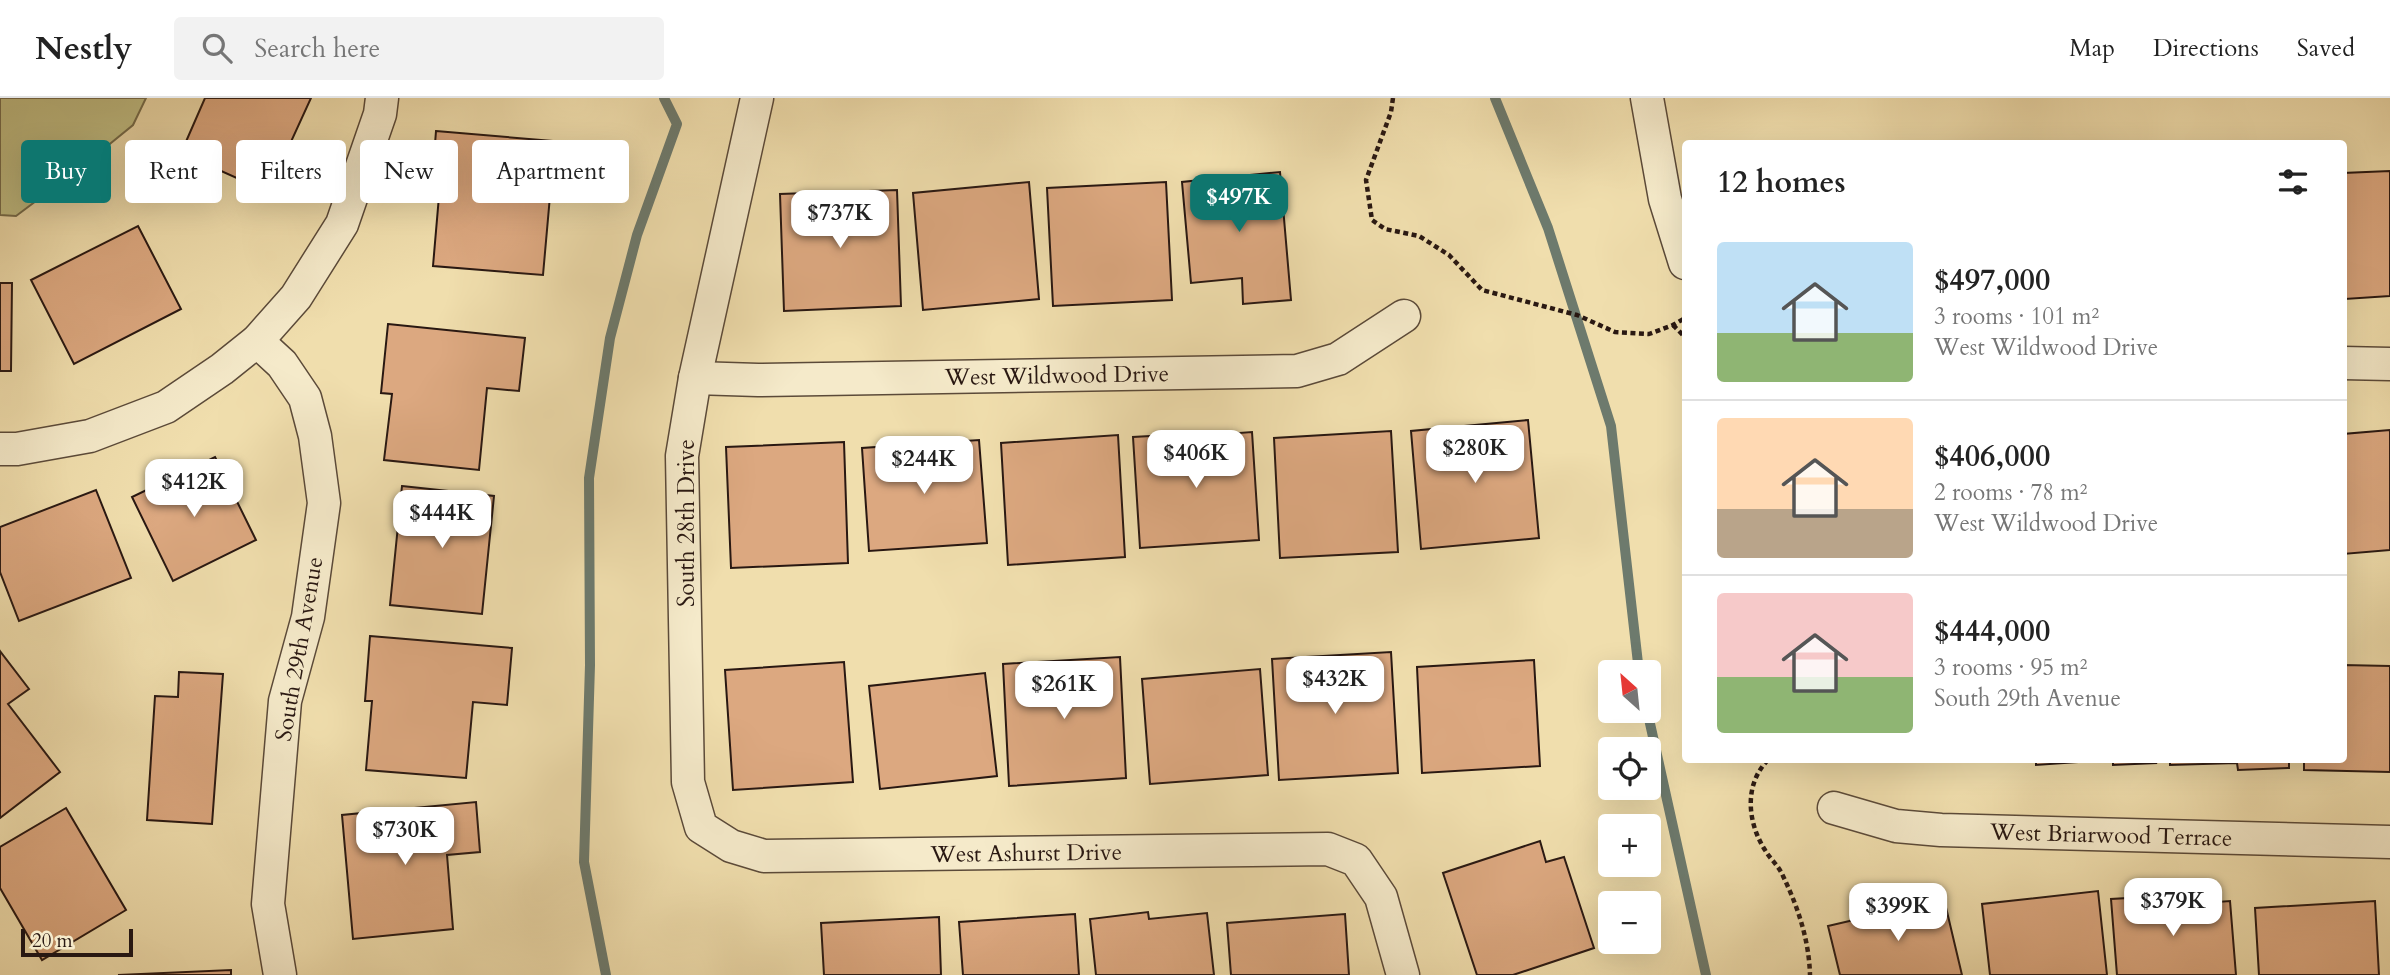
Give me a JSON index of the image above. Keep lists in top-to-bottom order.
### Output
{
  "streets": {
    "street": [
      "West Wildwood Drive",
      "South 28th Drive",
      "South 29th Avenue",
      "West Briarwood Terrace",
      "West Ashurst Drive"
    ]
  },
  "crossings": [
    ["West Wildwood Drive", "South 28th Drive"],
    ["South 28th Drive", "West Ashurst Drive"]
  ],
  "scale_bar": "20 m",
  "north": "top left",
  "page": {
    "header": "Nestly",
    "search": "Search here",
    "nav": ["Map", "Directions", "Saved"],
    "chip": [
      "Buy",
      "Rent",
      "Filters",
      "New",
      "Apartment"
    ],
    "heading": "12 homes",
    "price": [
      "$497K",
      "$737K",
      "$280K",
      "$406K",
      "$244K",
      "$412K",
      "$444K",
      "$432K",
      "$261K",
      "$730K",
      "$379K",
      "$399K"
    ],
    "list": [
      {
        "name": "$497,000",
        "note": "3 rooms · 101 m² · West Wildwood Drive"
      },
      {
        "name": "$406,000",
        "note": "2 rooms · 78 m² · West Wildwood Drive"
      },
      {
        "name": "$444,000",
        "note": "3 rooms · 95 m² · South 29th Avenue"
      }
    ],
    "map_buttons": ["+", "−"],
    "scale": "20 m"
  }
}
